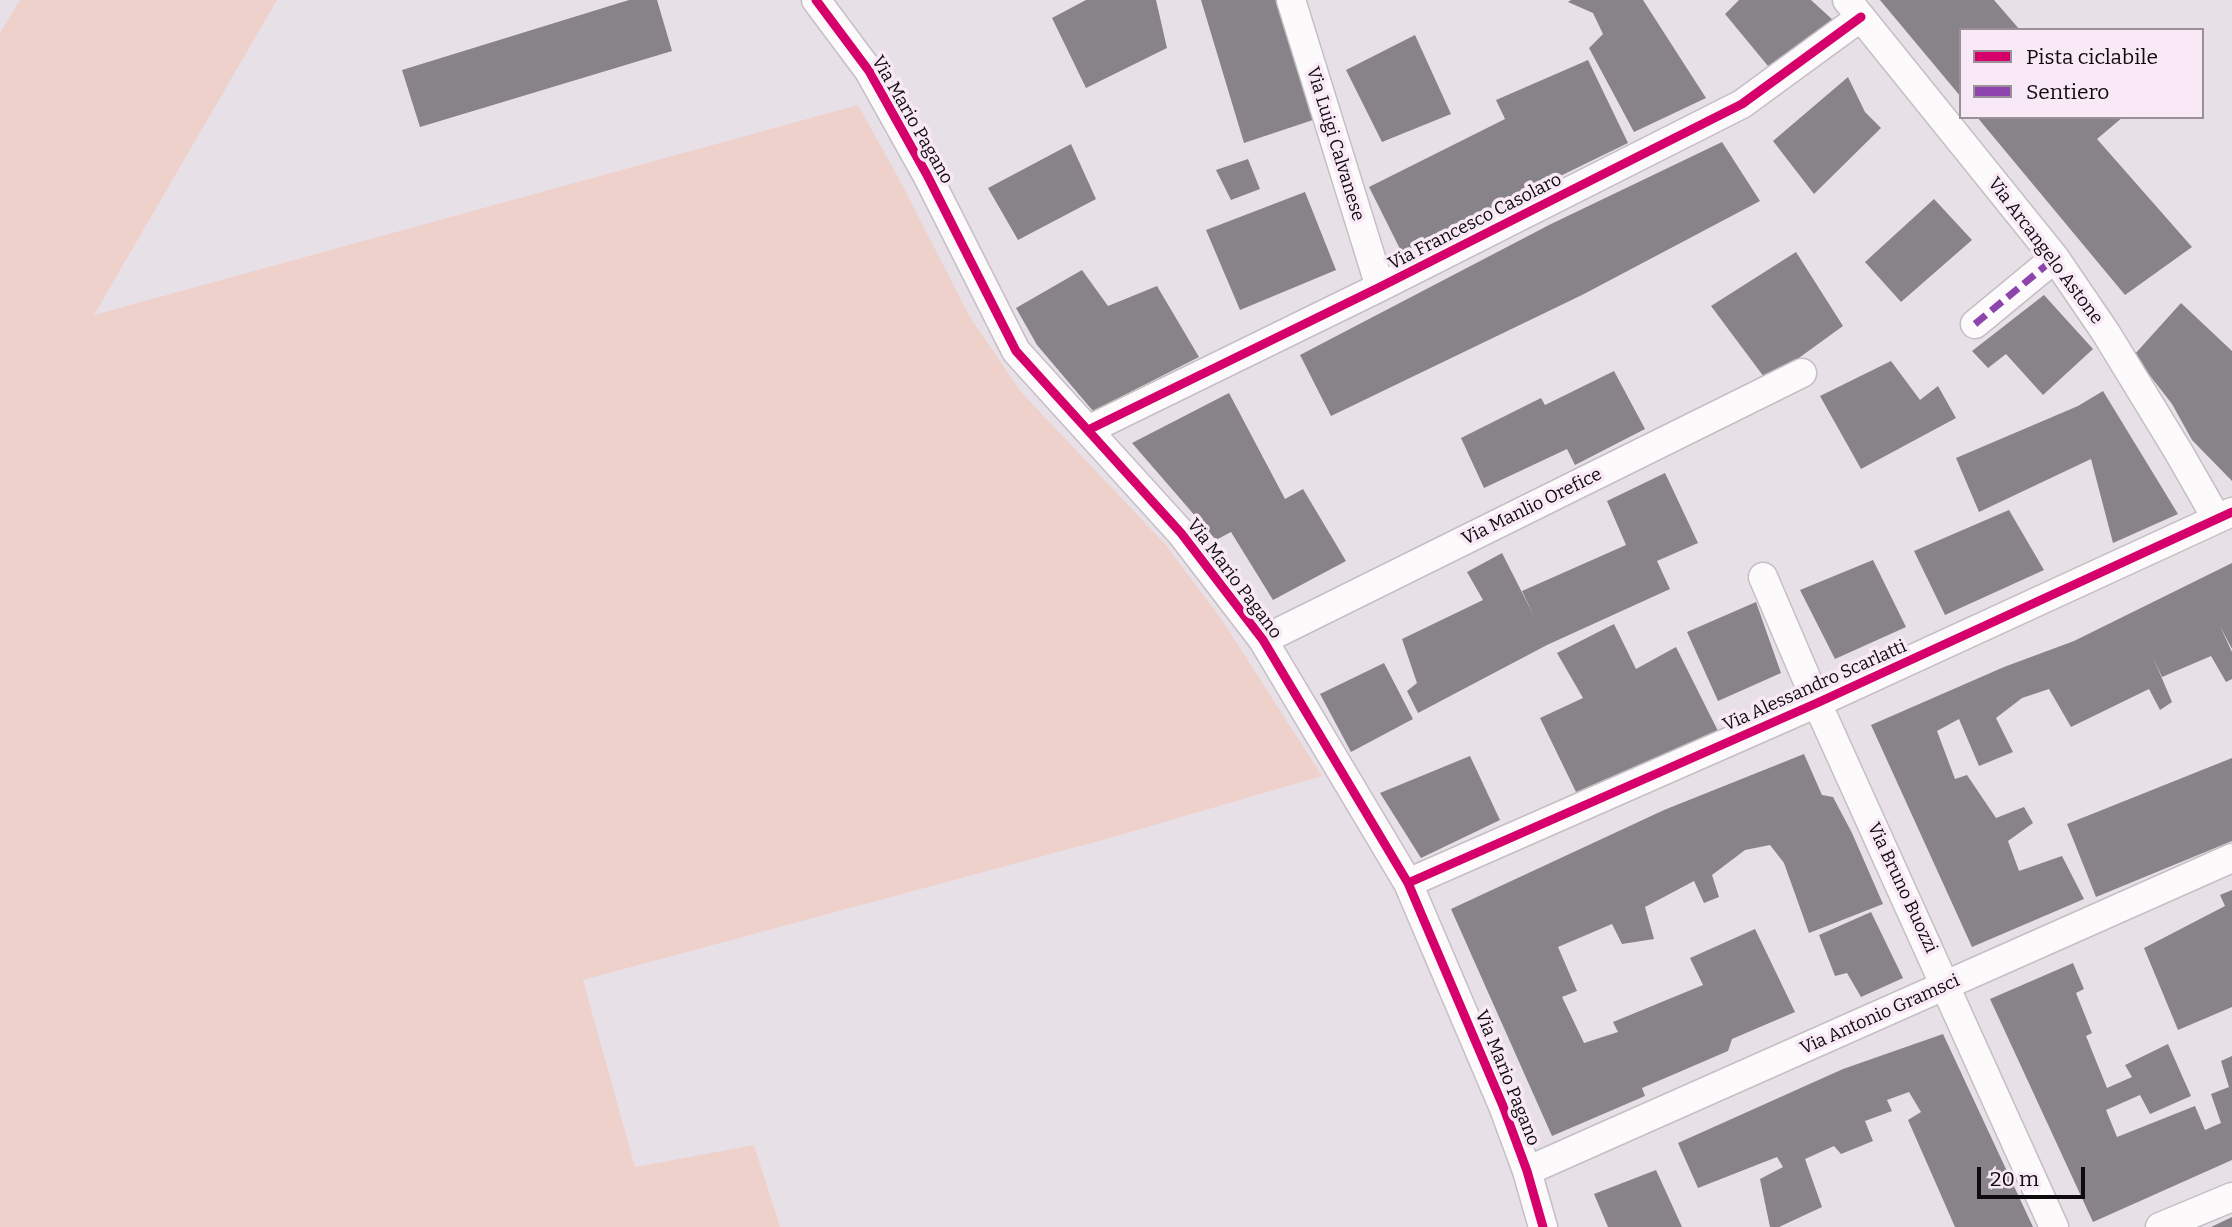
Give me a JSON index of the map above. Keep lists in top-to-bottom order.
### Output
{
  "streets": {
    "street": [
      "Via Mario Pagano",
      "Via Luigi Calvanese",
      "Via Francesco Casolaro",
      "Via Arcangelo Astone",
      "Via Manlio Orefice",
      "Via Alessandro Scarlatti",
      "Via Bruno Buozzi",
      "Via Antonio Gramsci"
    ]
  },
  "crossings": [
    ["Via Mario Pagano", "Via Francesco Casolaro"],
    ["Via Mario Pagano", "Via Manlio Orefice"],
    ["Via Mario Pagano", "Via Alessandro Scarlatti"],
    ["Via Mario Pagano", "Via Antonio Gramsci"],
    ["Via Luigi Calvanese", "Via Francesco Casolaro"],
    ["Via Francesco Casolaro", "Via Arcangelo Astone"],
    ["Via Arcangelo Astone", "Via Alessandro Scarlatti"],
    ["Via Alessandro Scarlatti", "Via Bruno Buozzi"],
    ["Via Bruno Buozzi", "Via Antonio Gramsci"]
  ],
  "legend": ["Pista ciclabile", "Sentiero"],
  "scale_bar": "20 m"
}
